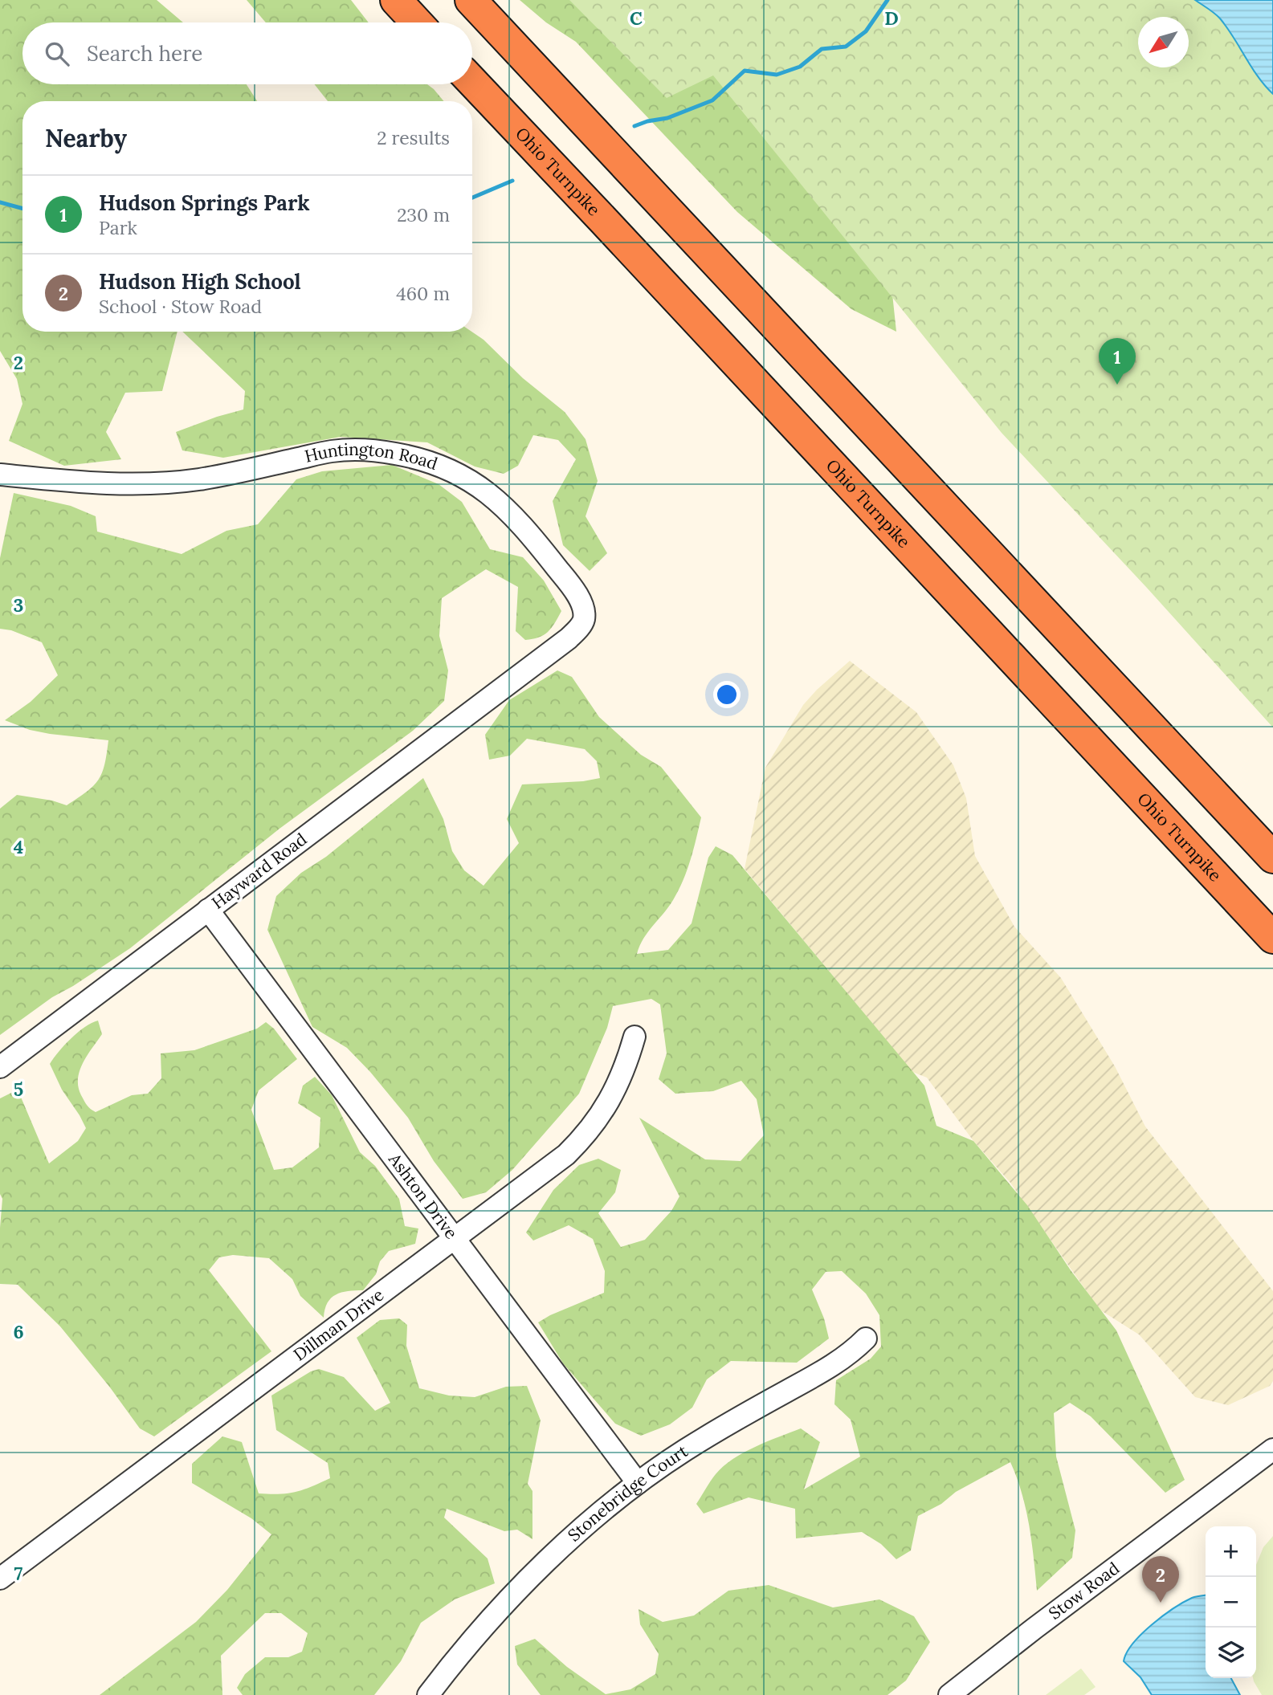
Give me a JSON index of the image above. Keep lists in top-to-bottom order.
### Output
{
  "streets": {
    "highway": ["Ohio Turnpike"],
    "street": [
      "Huntington Road",
      "Hayward Road",
      "Ashton Drive",
      "Dillman Drive",
      "Stonebridge Court",
      "Stow Road"
    ]
  },
  "crossings": [
    ["Huntington Road", "Hayward Road"],
    ["Hayward Road", "Ashton Drive"],
    ["Ashton Drive", "Dillman Drive"],
    ["Ashton Drive", "Stonebridge Court"]
  ],
  "north": "bottom left",
  "page": {
    "search": "Search here",
    "heading": ["Nearby", "2 results"],
    "list": [
      {
        "mark": "1",
        "name": "Hudson Springs Park",
        "note": "Park",
        "value": "230 m"
      },
      {
        "mark": "2",
        "name": "Hudson High School",
        "note": "School · Stow Road",
        "value": "460 m"
      }
    ],
    "pins": ["1", "2"],
    "map_buttons": ["+", "−"]
  },
  "grid": {
    "columns": ["C", "D"],
    "rows": [
      "2",
      "3",
      "4",
      "5",
      "6",
      "7"
    ]
  }
}
